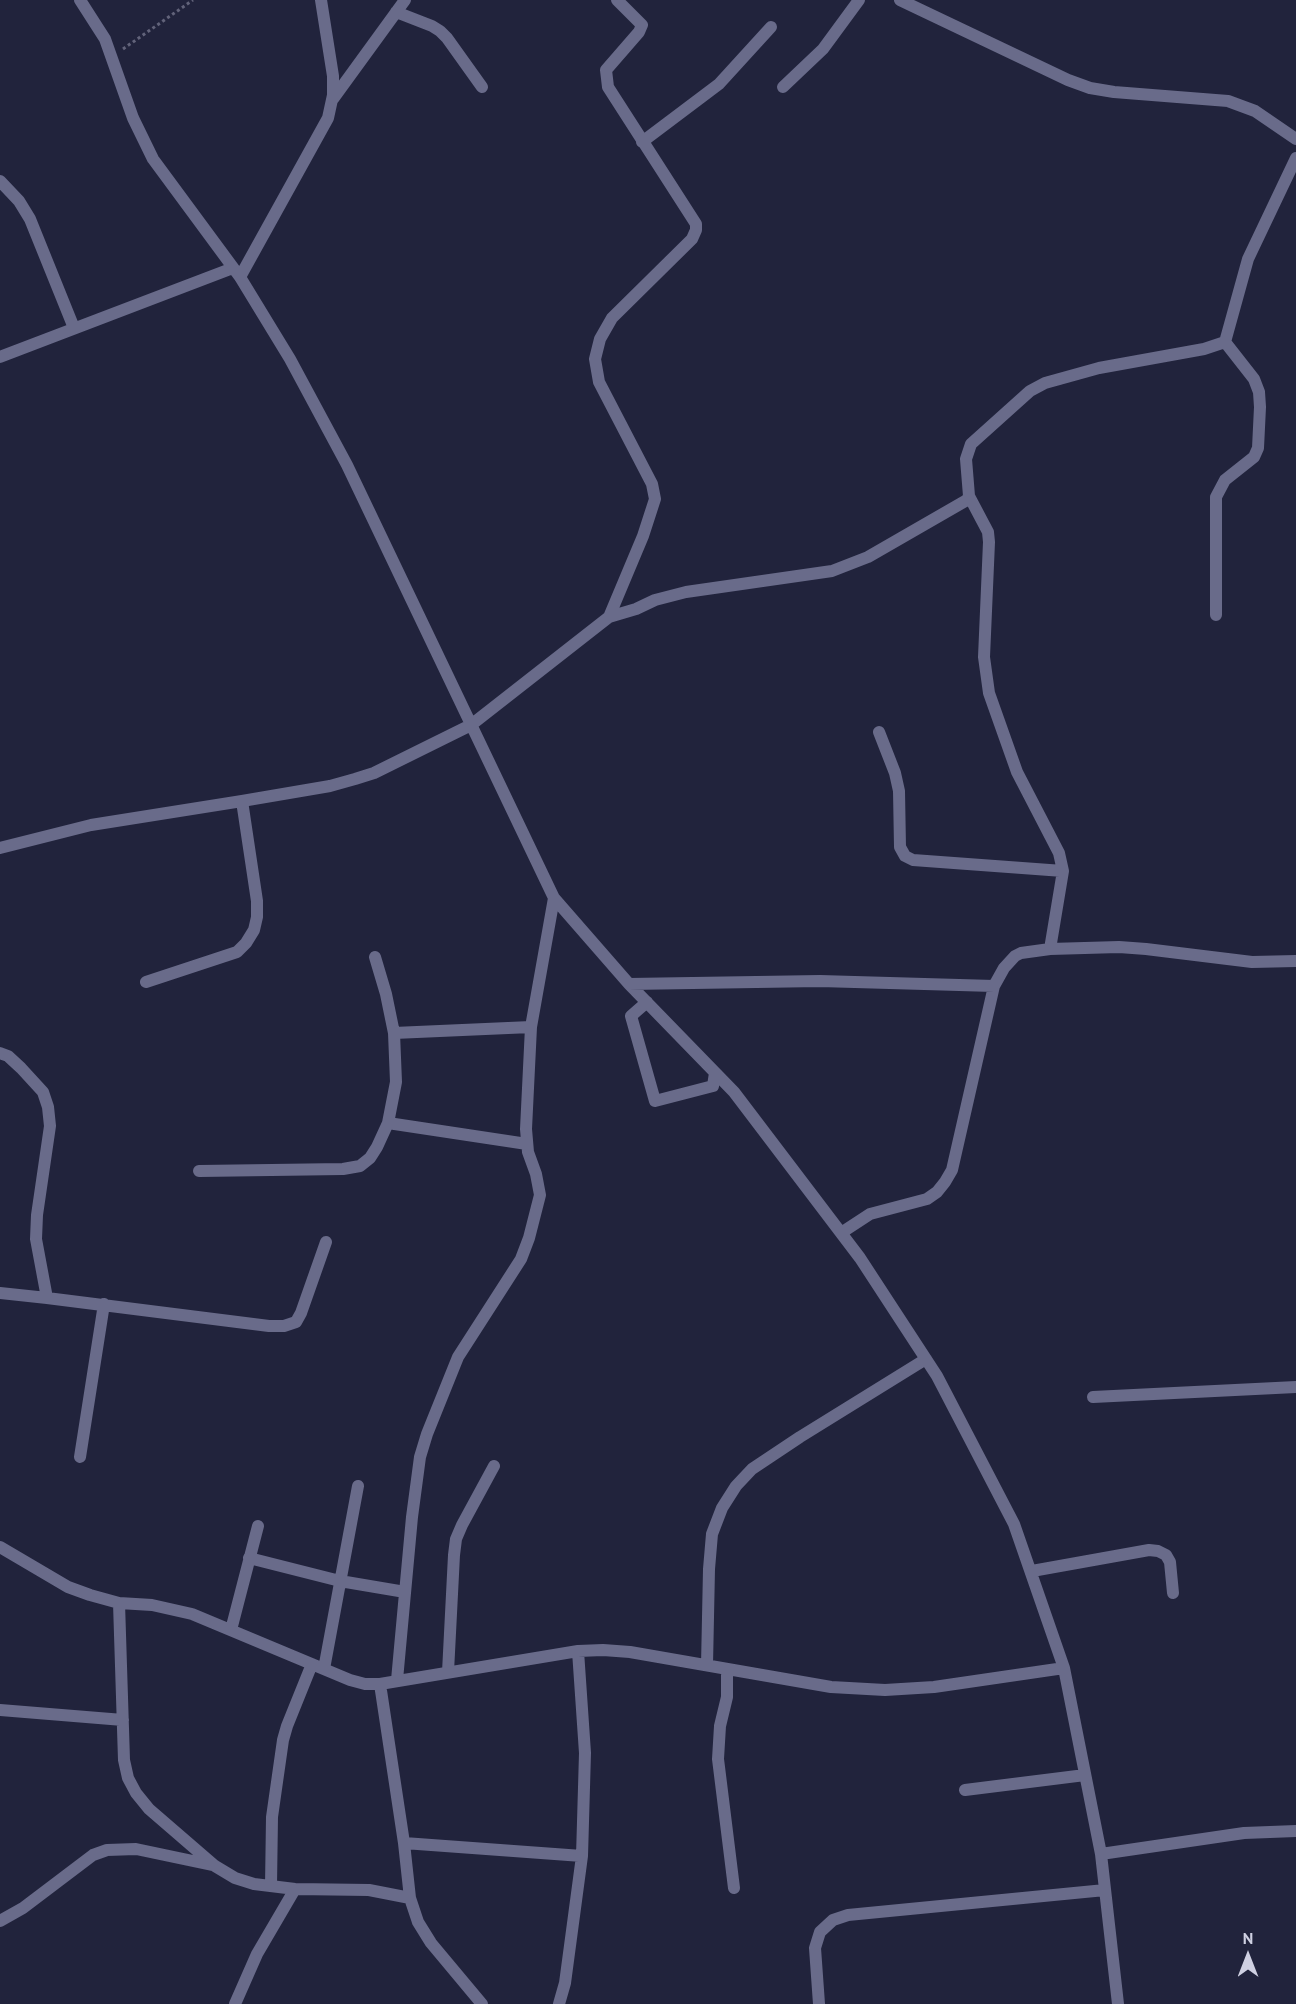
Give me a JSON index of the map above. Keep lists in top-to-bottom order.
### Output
{
  "north": "top"
}
